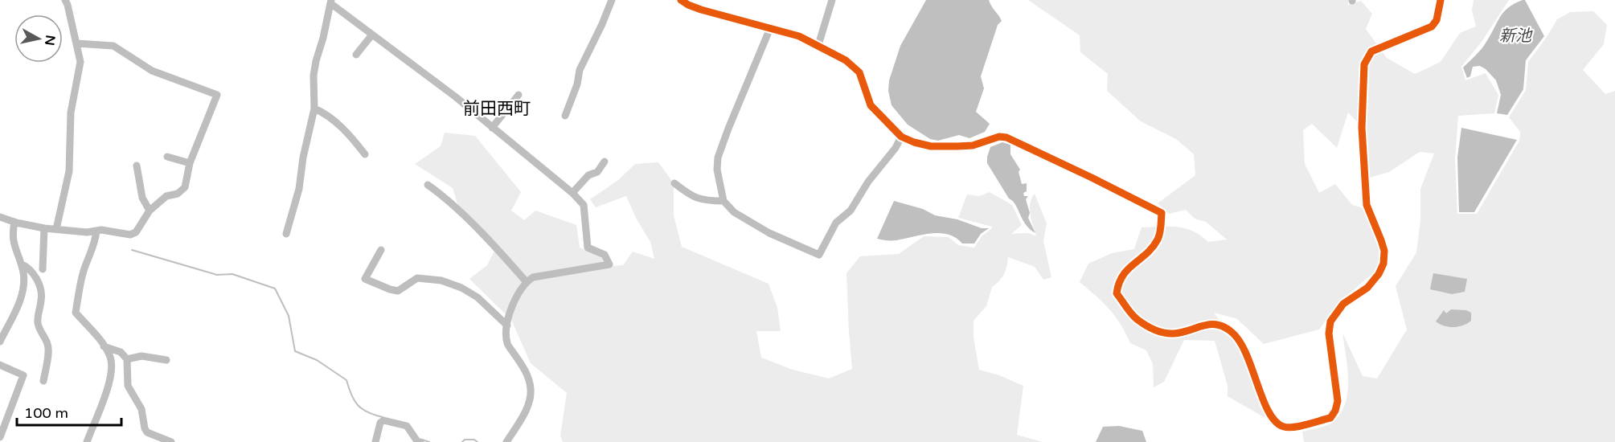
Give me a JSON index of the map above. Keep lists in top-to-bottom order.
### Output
{
  "districts": ["前田西町"],
  "water": ["新池"],
  "scale_bar": "100 m",
  "north": "right"
}
